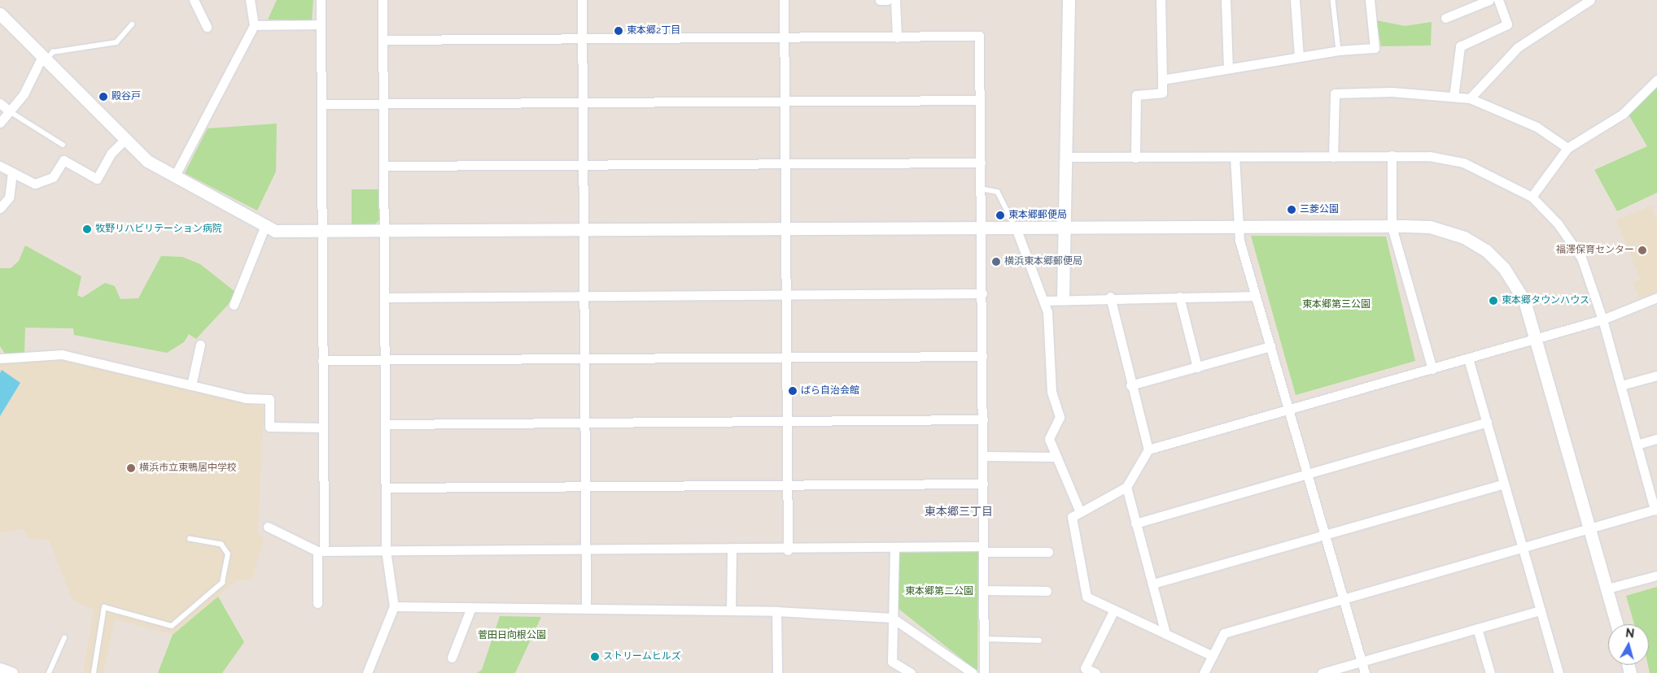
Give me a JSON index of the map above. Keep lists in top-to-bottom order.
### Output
{
  "districts": ["東本郷三丁目"],
  "parks": ["東本郷第三公園", "東本郷第二公園", "菅田日向根公園"],
  "places": [
    "東本郷2丁目",
    "殿谷戸",
    "三菱公園",
    "東本郷郵便局",
    "牧野リハビリテーション病院",
    "福澤保育センター",
    "横浜東本郷郵便局",
    "東本郷タウンハウス",
    "ばら自治会館",
    "横浜市立東鴨居中学校",
    "ストリームヒルズ"
  ],
  "north": "top"
}
